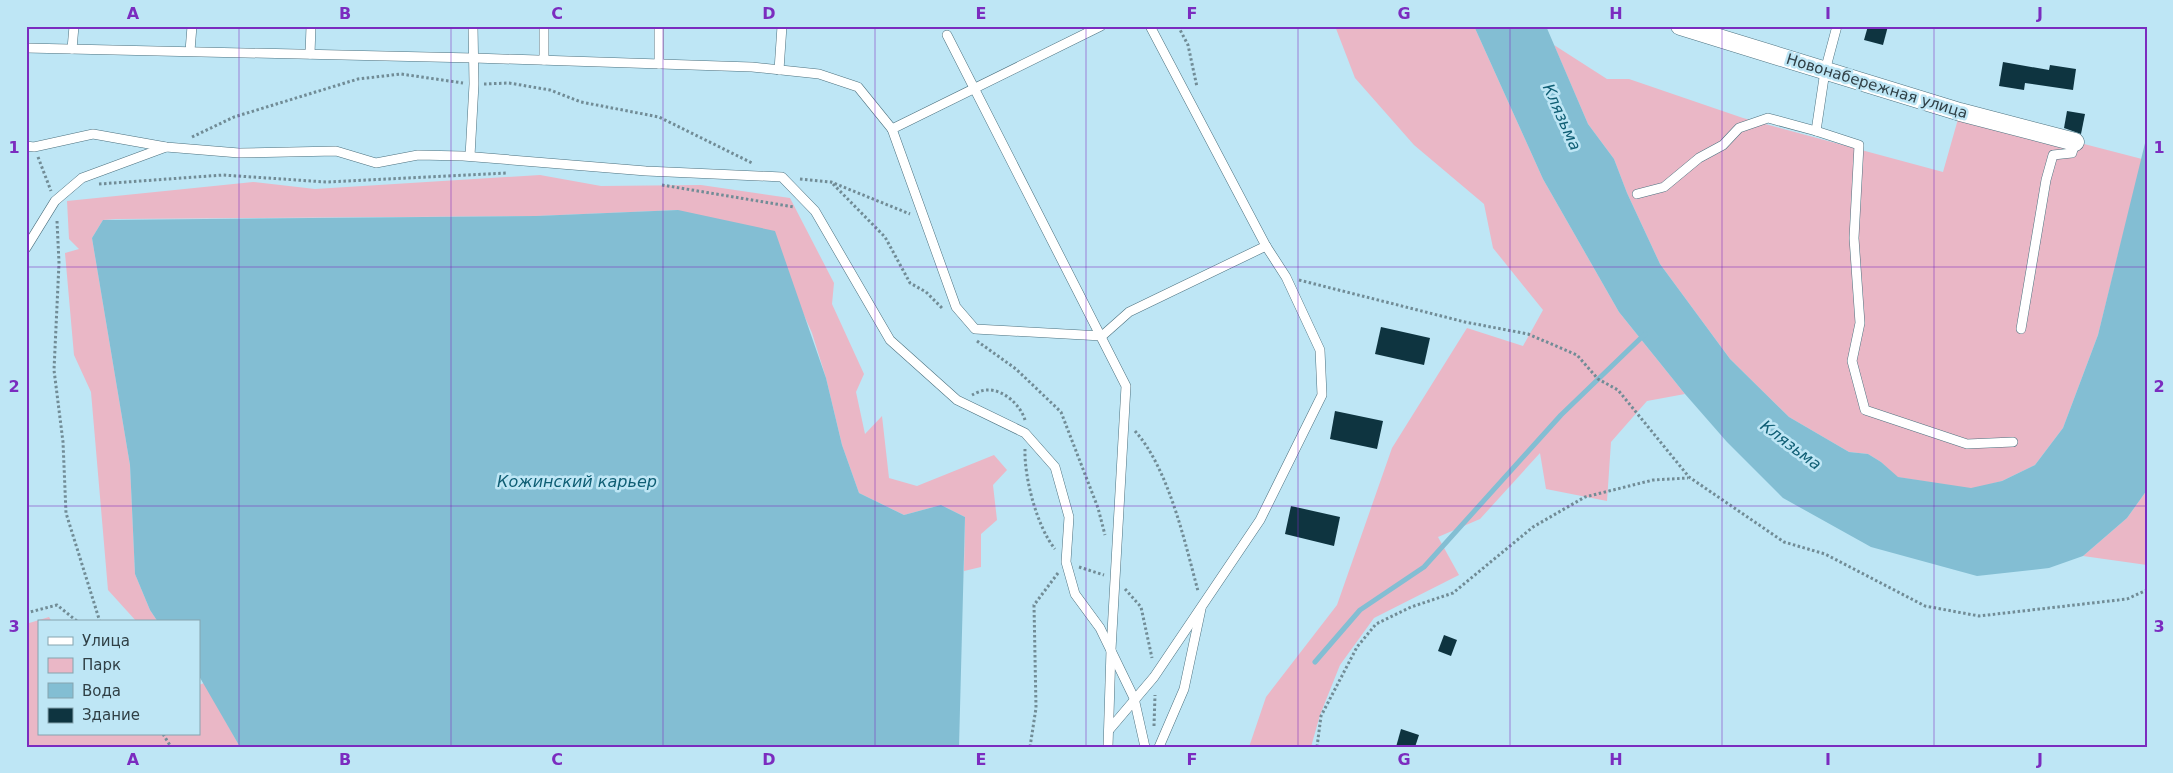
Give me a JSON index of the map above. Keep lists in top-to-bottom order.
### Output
{
  "streets": {
    "street": ["Новонабережная улица"]
  },
  "water": ["Клязьма", "Кожинский карьер"],
  "legend": [
    "Улица",
    "Парк",
    "Вода",
    "Здание"
  ],
  "grid": {
    "columns": [
      "A",
      "B",
      "C",
      "D",
      "E",
      "F",
      "G",
      "H",
      "I",
      "J"
    ],
    "rows": ["1", "2", "3"]
  }
}
